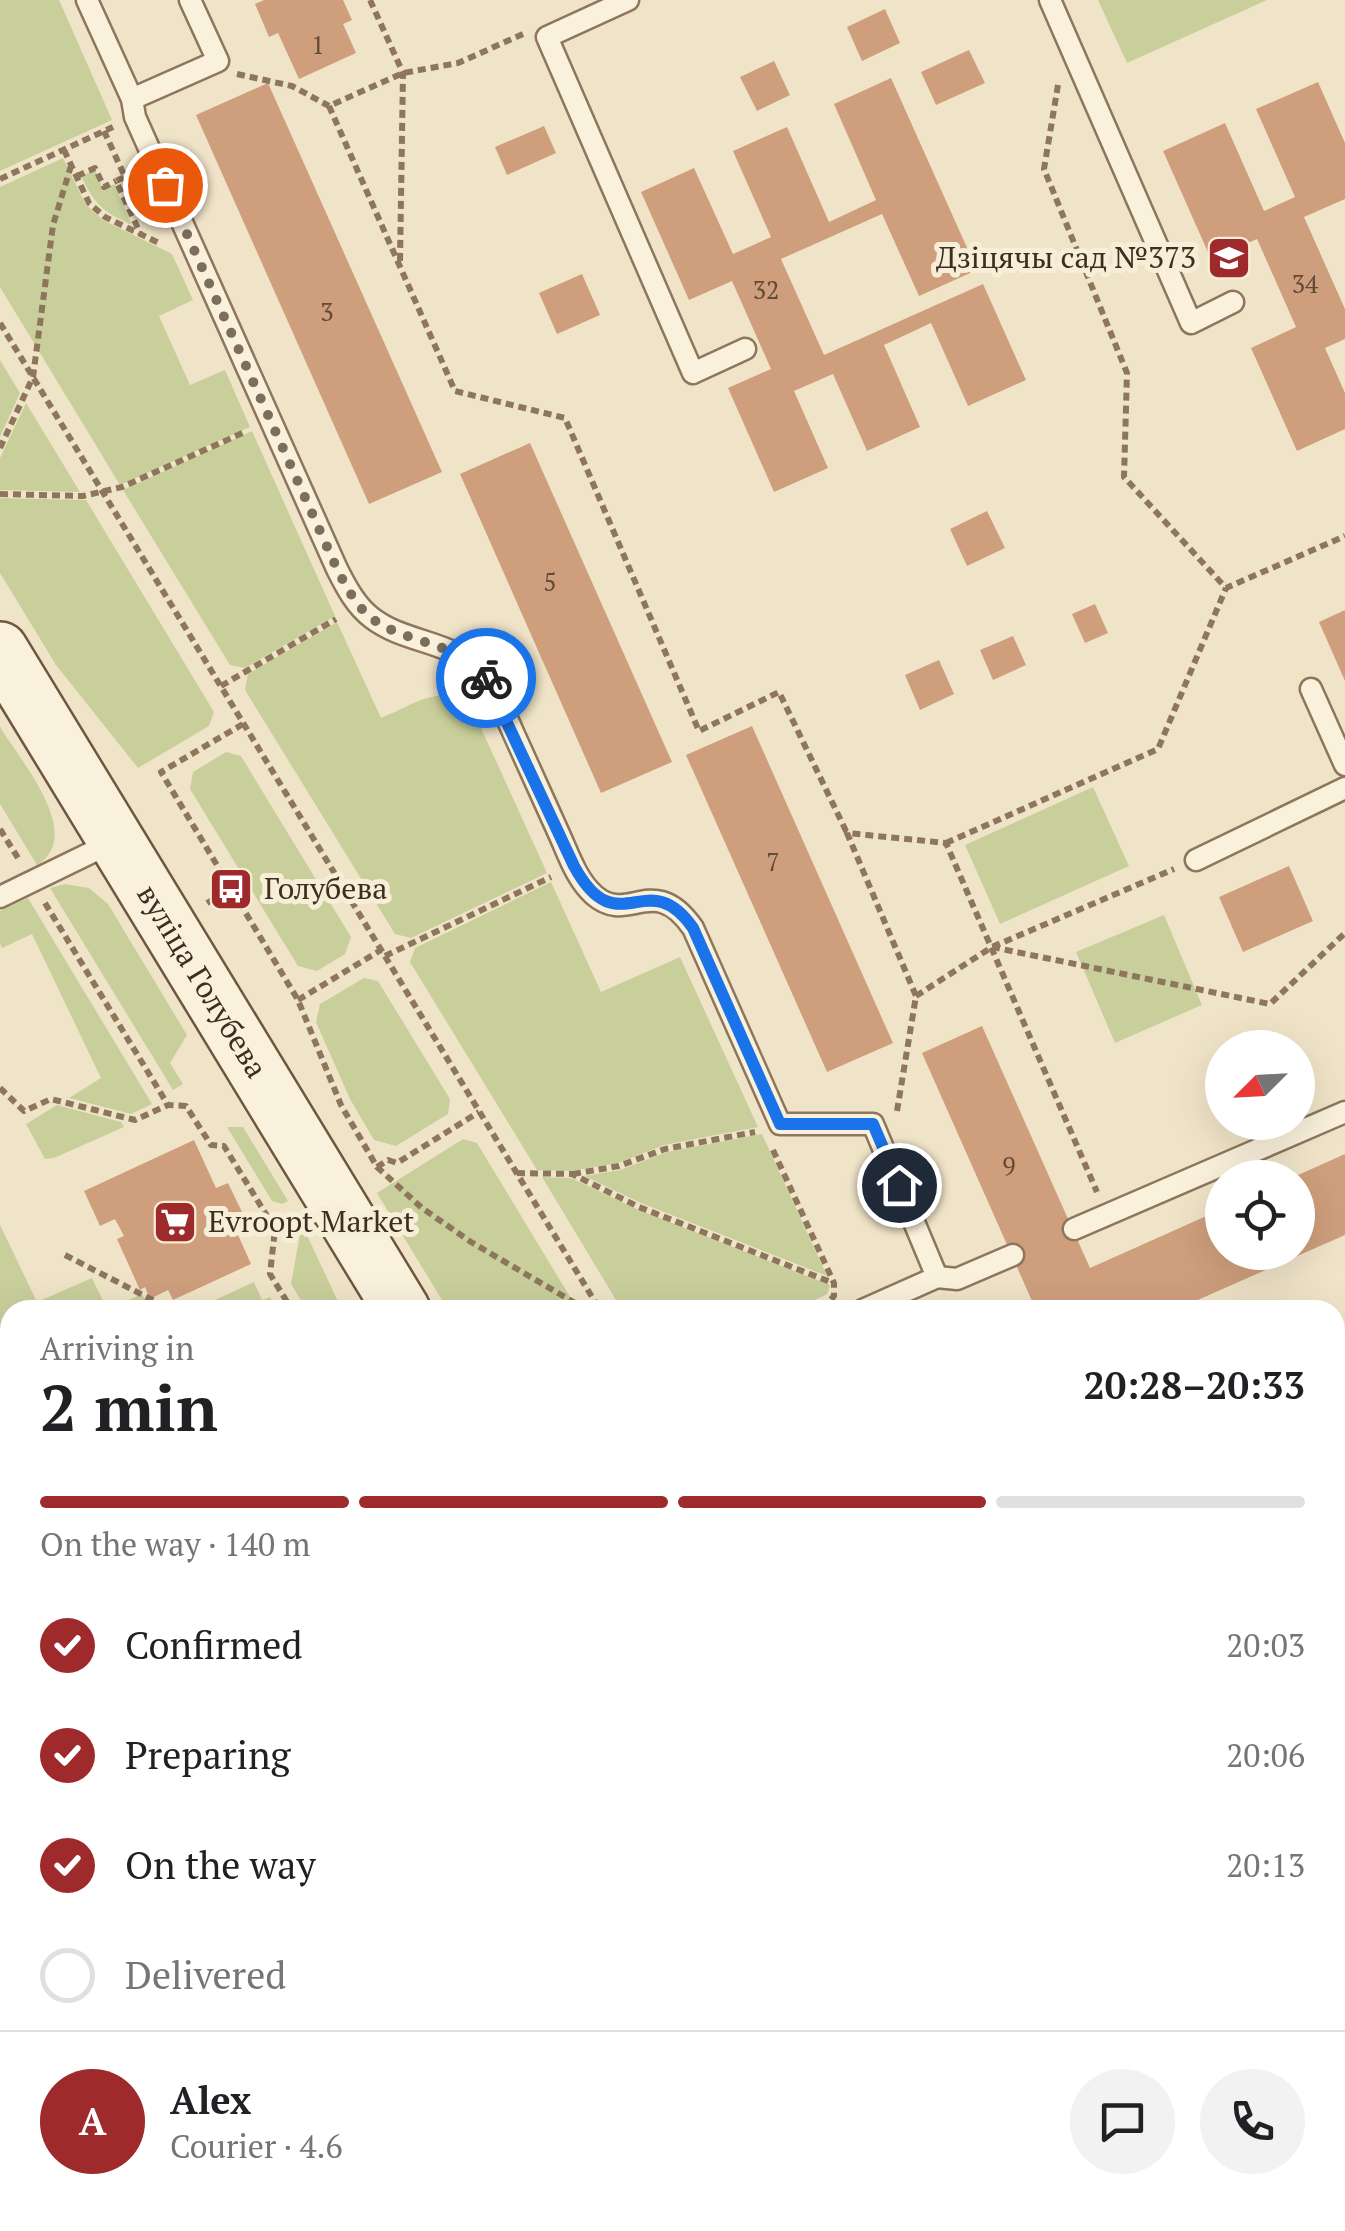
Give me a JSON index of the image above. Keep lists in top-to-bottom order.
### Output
{
  "streets": {
    "main road": ["вуліца Голубева"]
  },
  "places": {
    "school or university": ["Дзіцячы сад №373"],
    "bus stop": ["Голубева"],
    "supermarket": ["Evroopt Market"]
  },
  "house_numbers": [
    "1",
    "34",
    "32",
    "3",
    "5",
    "7",
    "9"
  ],
  "north": "bottom left",
  "page": {
    "heading": ["2 min", "Arriving in", "20:28–20:33"],
    "panel": ["Alex", "Courier · 4.6"],
    "bar": "On the way · 140 m",
    "list": [
      ["Confirmed", "20:03"],
      ["Preparing", "20:06"],
      ["On the way", "20:13"],
      "Delivered"
    ],
    "round": "A"
  }
}
